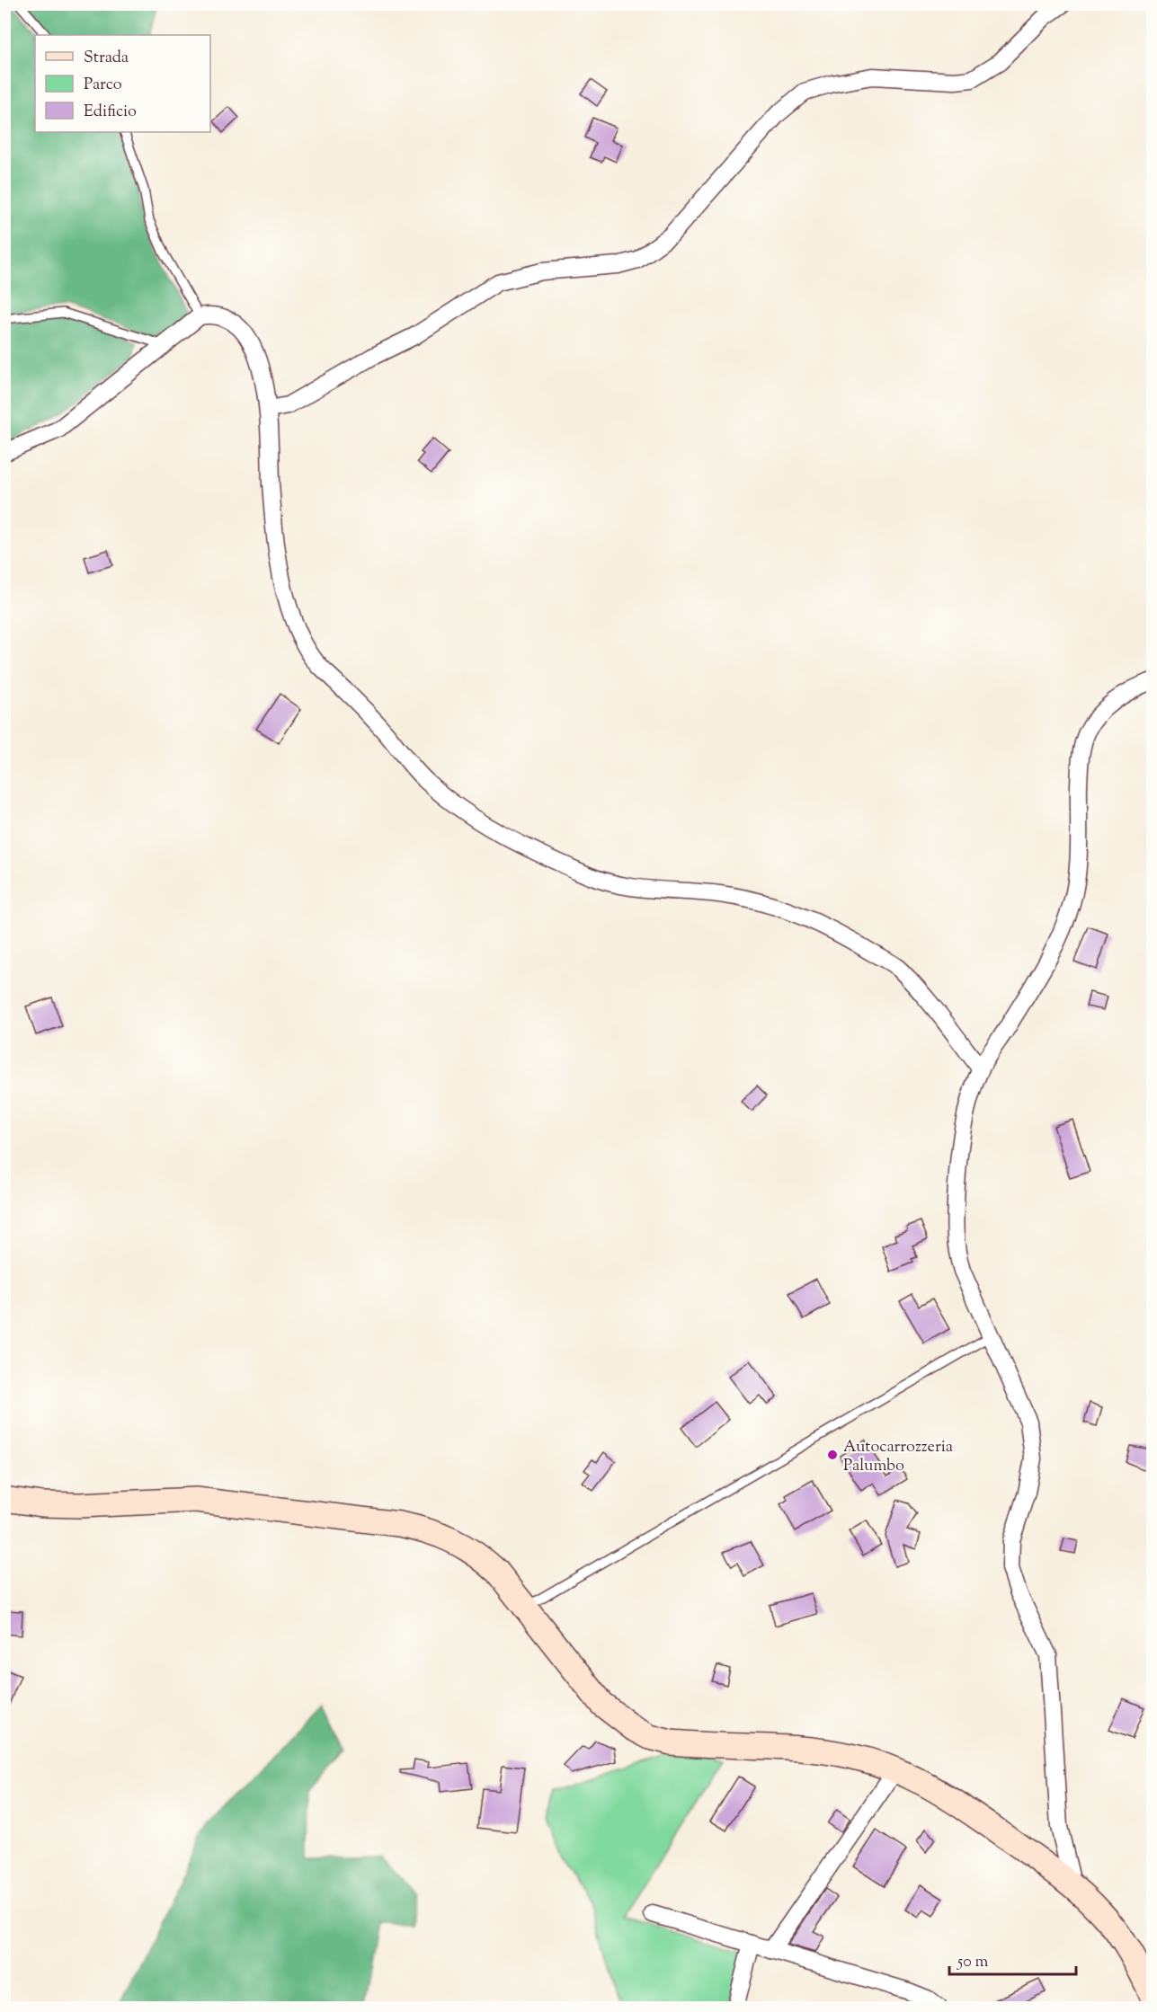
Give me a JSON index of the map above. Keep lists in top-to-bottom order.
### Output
{
  "places": ["Autocarrozzeria Palumbo"],
  "legend": ["Strada", "Parco", "Edificio"],
  "scale_bar": "50 m"
}
